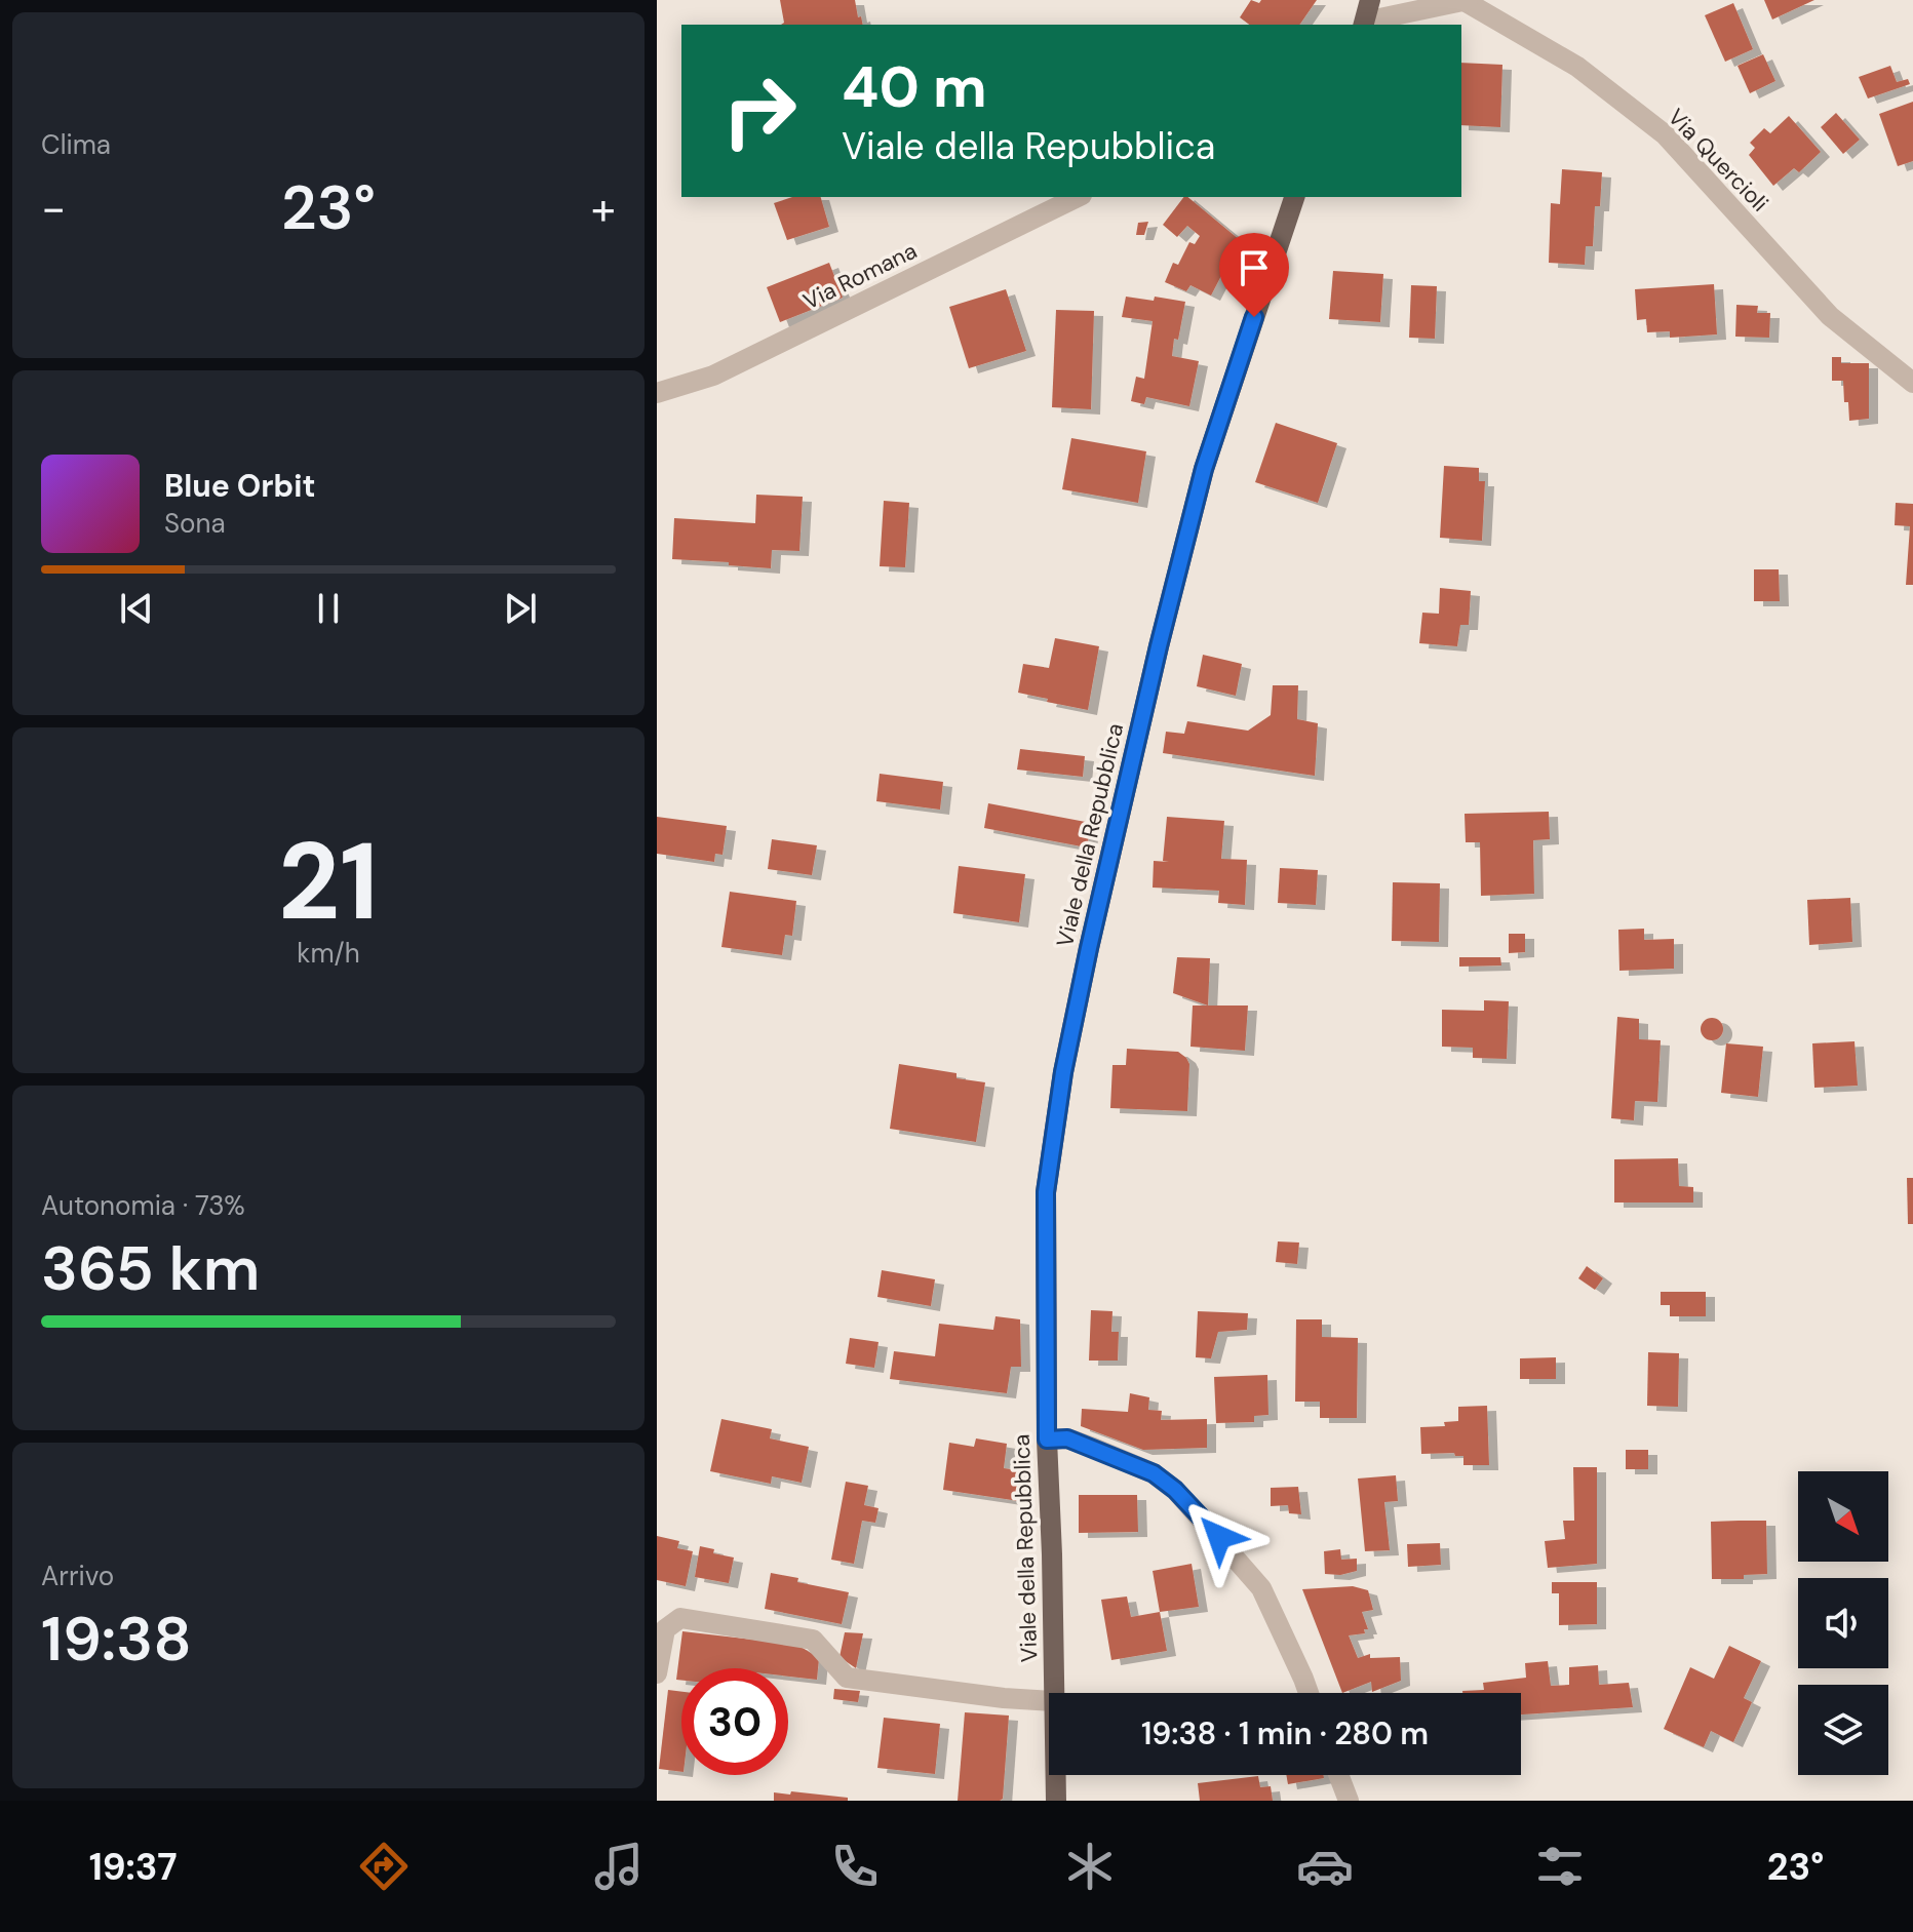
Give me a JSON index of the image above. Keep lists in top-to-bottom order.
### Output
{
  "streets": {
    "main road": ["Viale della Repubblica"],
    "street": ["Via Quercioli", "Via Romana"]
  },
  "north": "bottom right",
  "page": {
    "tile": [
      "Clima",
      ["21", "km/h"],
      ["Autonomia · 73%", "365 km"],
      ["Arrivo", "19:38"]
    ],
    "turn": ["40 m", "Viale della Repubblica"],
    "heat": ["−", "23°", "+"],
    "song": ["Blue Orbit", "Sona"],
    "limit": "30",
    "trip": "19:38 · 1 min · 280 m",
    "tabs": ["19:37", "23°"]
  }
}
